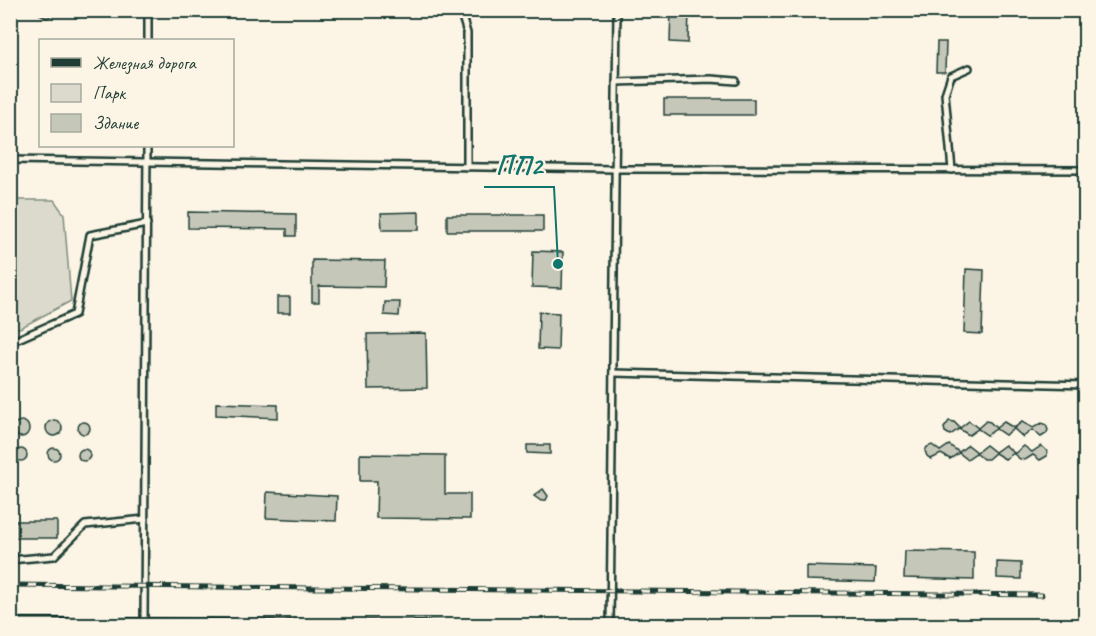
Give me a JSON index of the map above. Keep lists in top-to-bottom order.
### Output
{
  "places": ["ПП2"],
  "legend": ["Железная дорога", "Парк", "Здание"]
}
